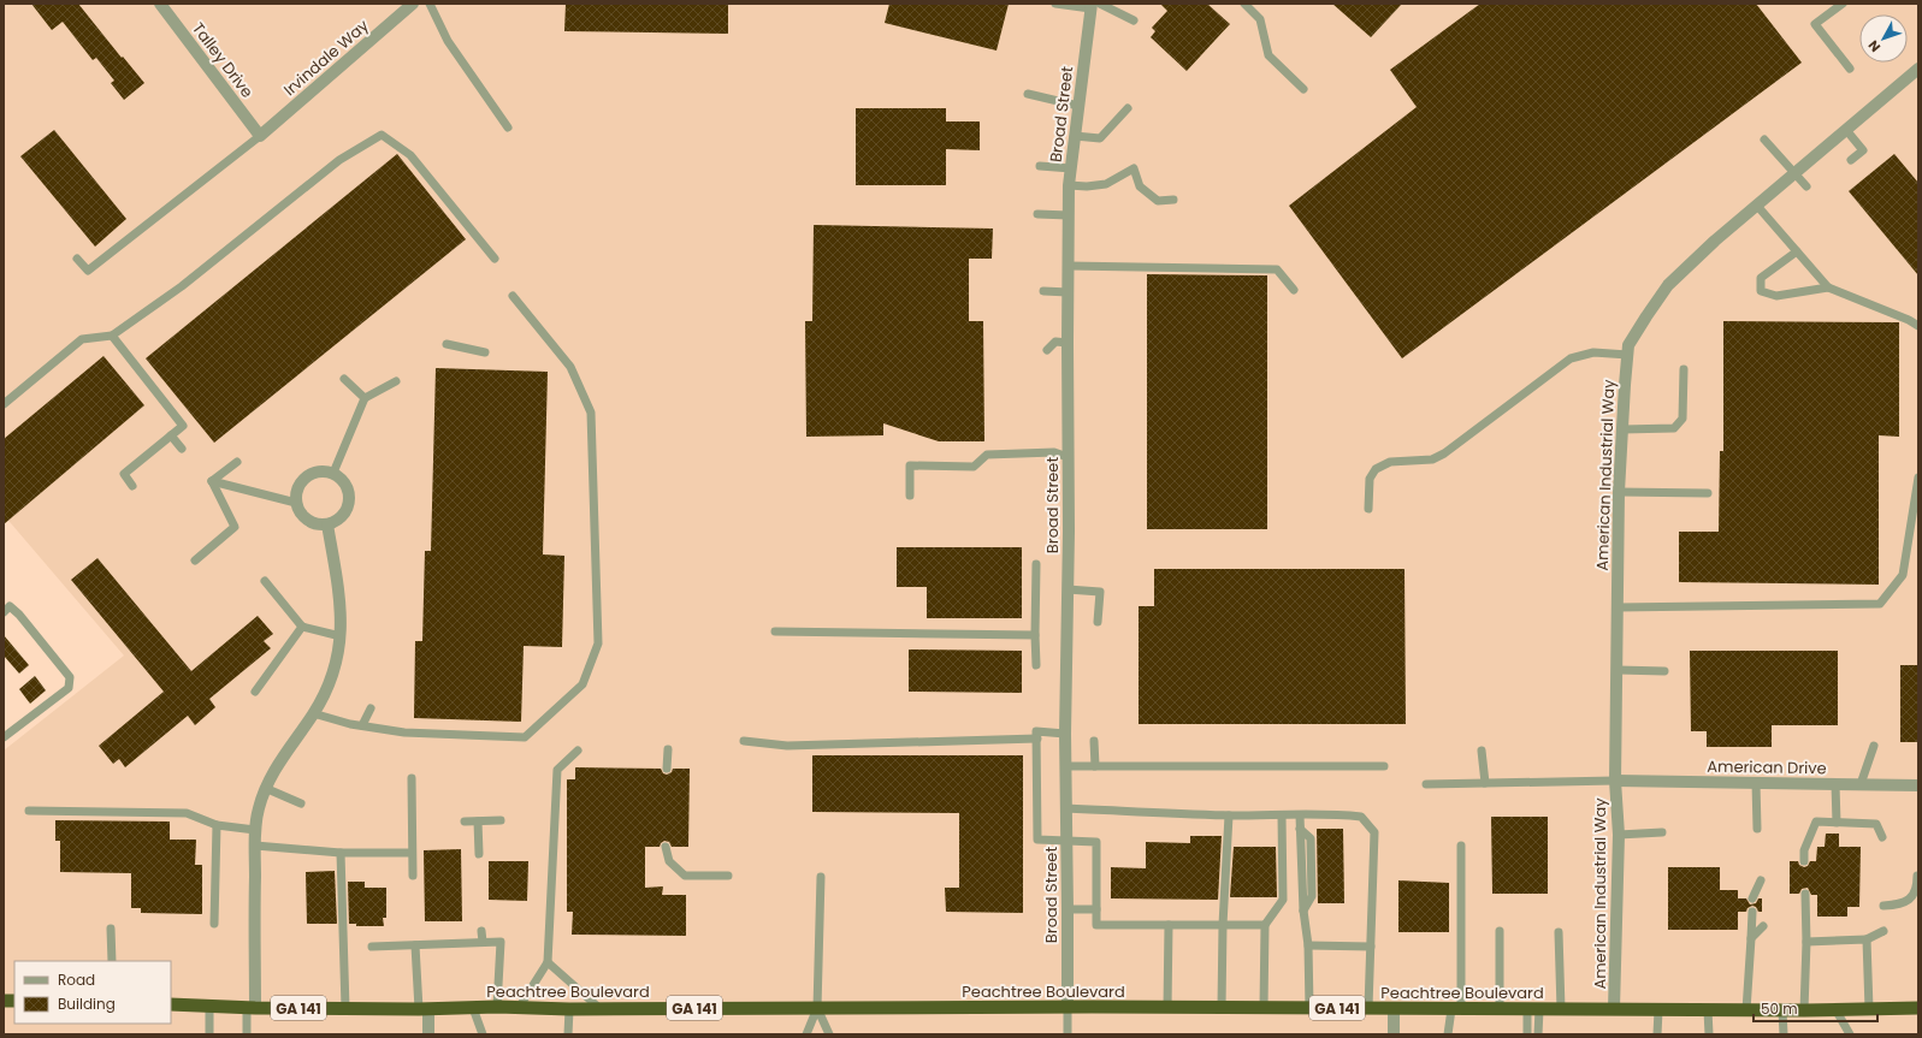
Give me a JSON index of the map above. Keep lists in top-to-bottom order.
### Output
{
  "streets": {
    "highway": ["Peachtree Boulevard", "GA 141"],
    "street": [
      "Irvindale Way",
      "Talley Drive",
      "Broad Street",
      "American Industrial Way",
      "American Drive"
    ]
  },
  "crossings": [
    ["Irvindale Way", "Talley Drive"],
    ["Broad Street", "Peachtree Boulevard"],
    ["American Industrial Way", "American Drive"],
    ["American Industrial Way", "Peachtree Boulevard"]
  ],
  "legend": ["Road", "Building"],
  "scale_bar": "50 m",
  "north": "bottom left"
}
